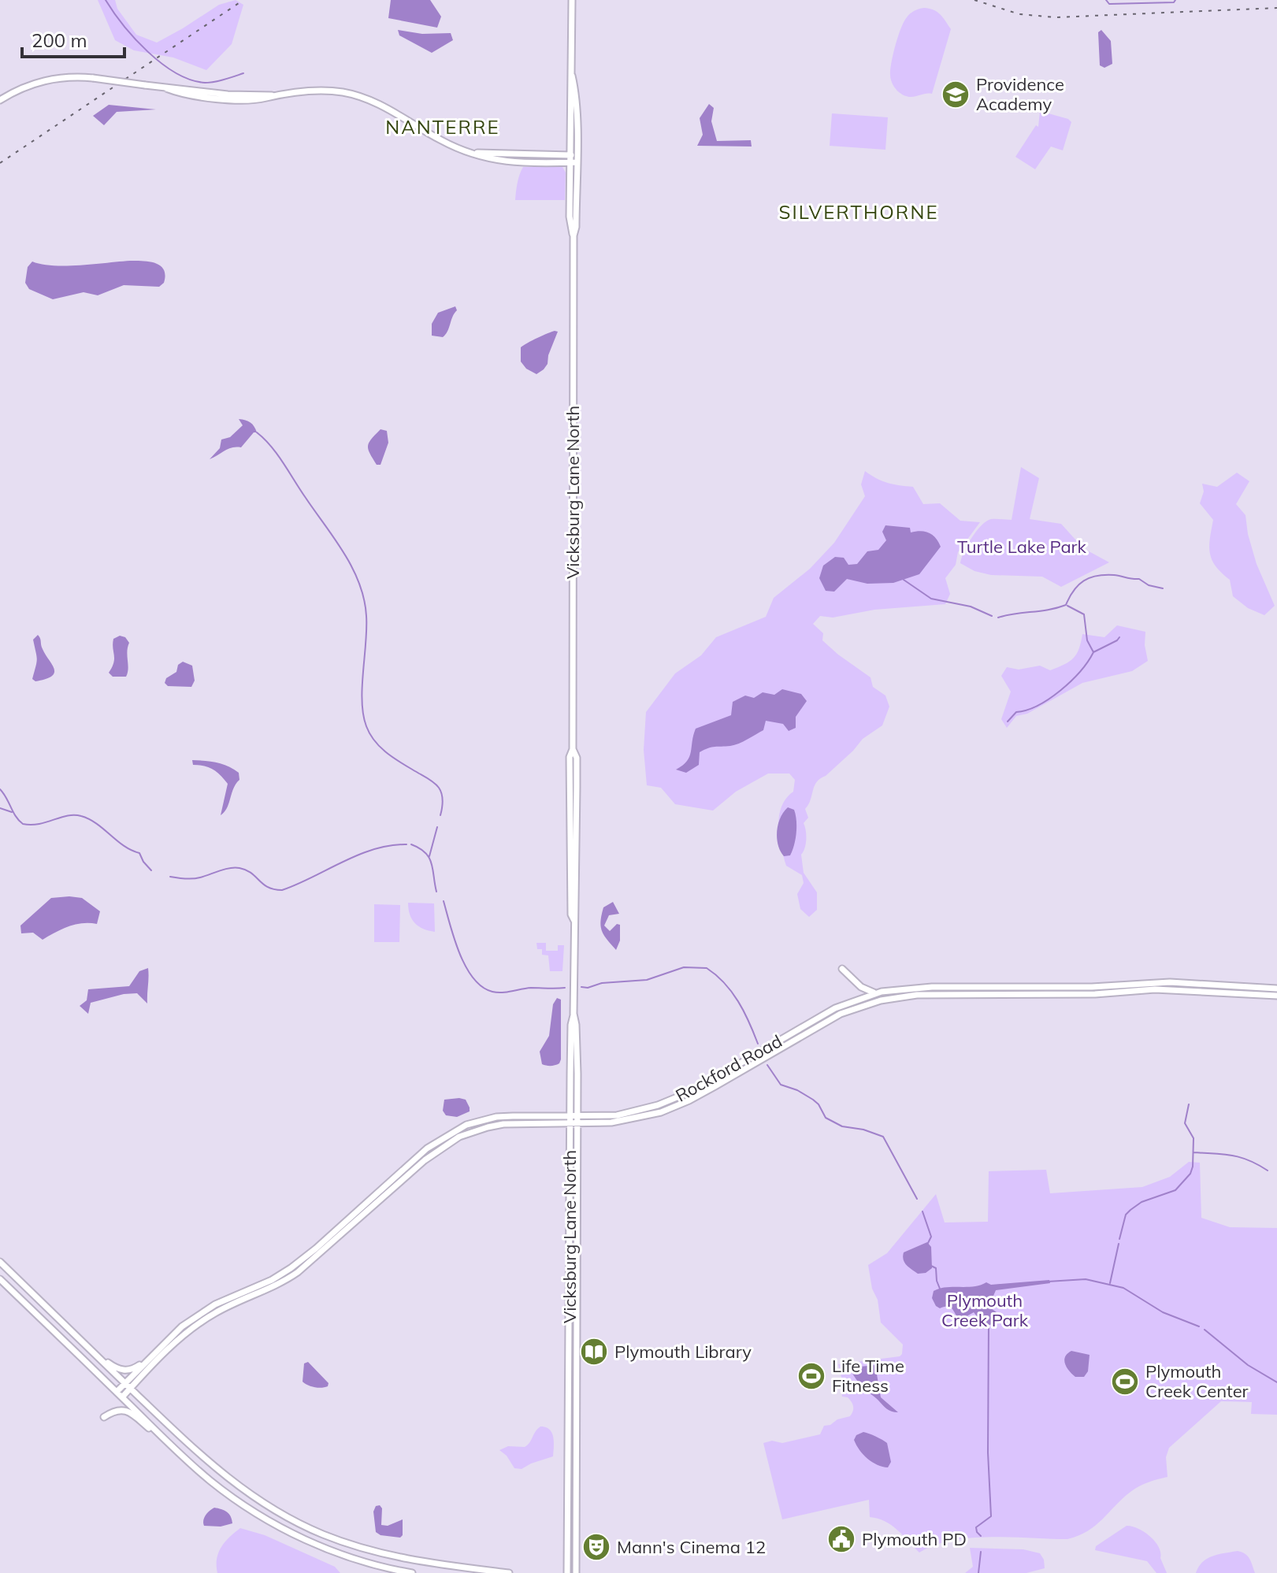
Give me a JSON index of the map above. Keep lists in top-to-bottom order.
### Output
{
  "streets": {
    "main road": ["Vicksburg Lane North", "Rockford Road"]
  },
  "crossings": [
    ["Vicksburg Lane North", "Rockford Road"]
  ],
  "districts": ["NANTERRE", "SILVERTHORNE"],
  "parks": ["Turtle Lake Park", "Plymouth Creek Park"],
  "places": {
    "school or university": ["Providence Academy"],
    "library": ["Plymouth Library"],
    "sports": ["Life Time Fitness", "Plymouth Creek Center"],
    "public building": ["Plymouth PD"],
    "theatre": ["Mann's Cinema 12"]
  },
  "scale_bar": "200 m"
}
